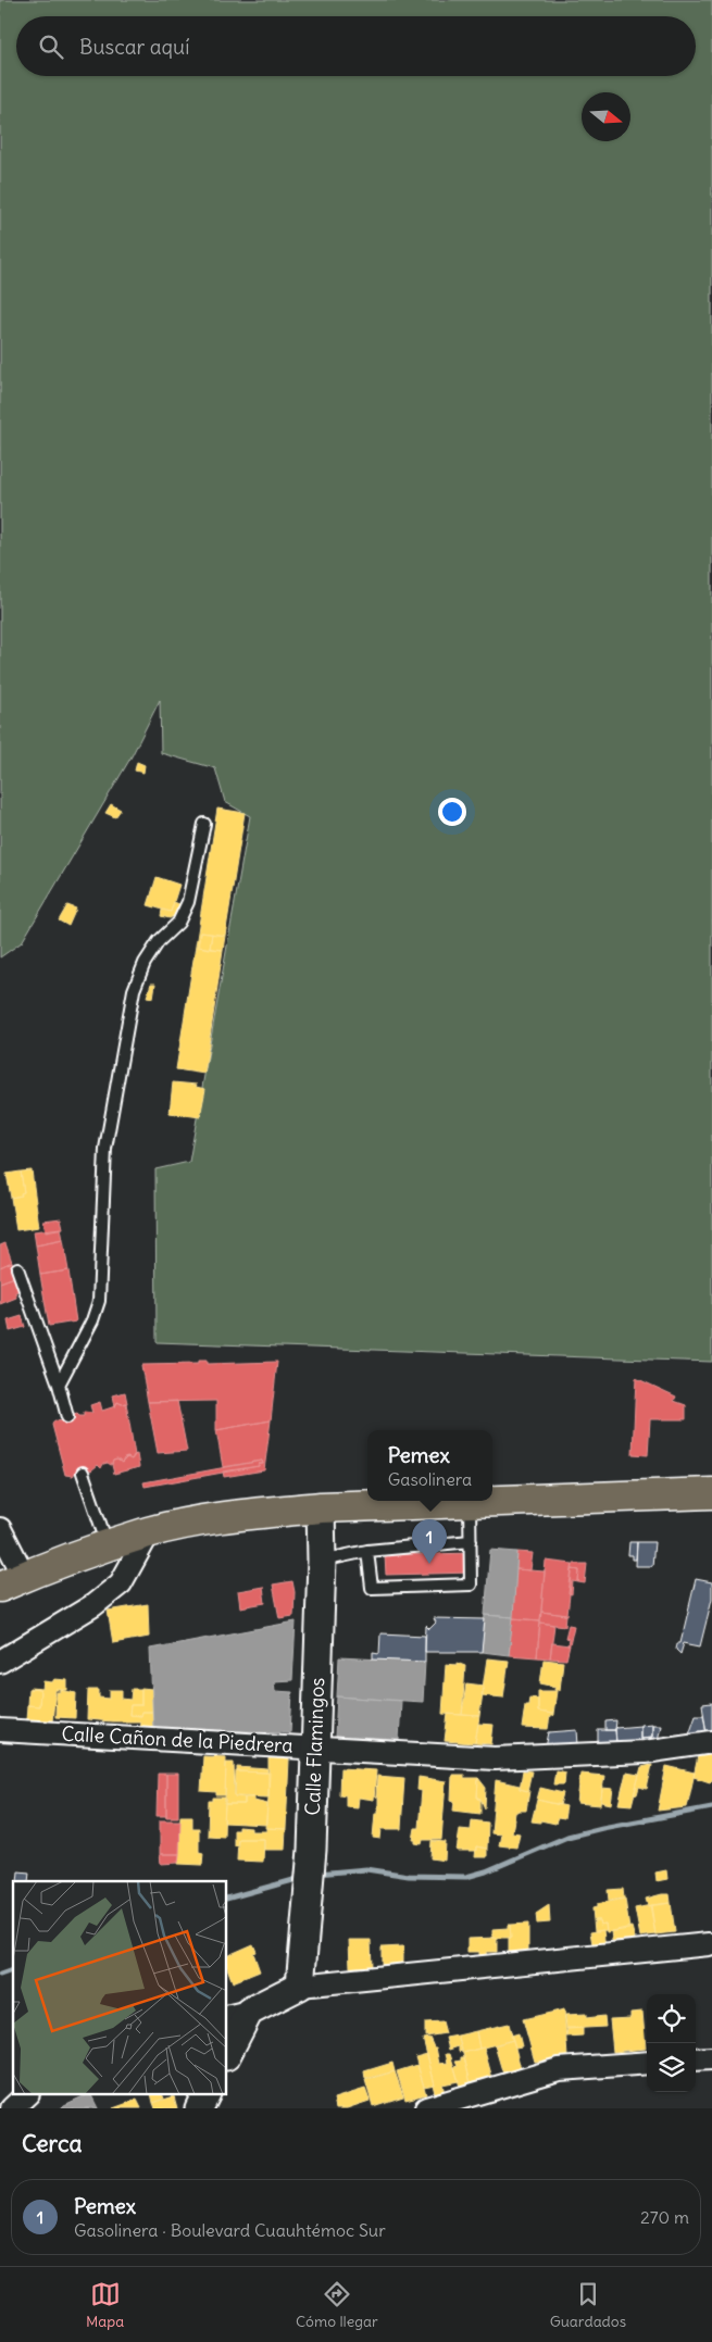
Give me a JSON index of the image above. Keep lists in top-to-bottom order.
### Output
{
  "streets": {
    "street": ["Calle Cañon de la Piedrera", "Calle Flamingos"]
  },
  "crossings": [
    ["Calle Cañon de la Piedrera", "Calle Flamingos"]
  ],
  "north": "right",
  "page": {
    "search": "Buscar aquí",
    "popup": ["Pemex", "Gasolinera"],
    "pins": "1",
    "heading": "Cerca",
    "list": [
      {
        "mark": "1",
        "name": "Pemex",
        "note": "Gasolinera · Boulevard Cuauhtémoc Sur",
        "value": "270 m"
      }
    ],
    "nav": ["Mapa", "Cómo llegar", "Guardados"]
  }
}
